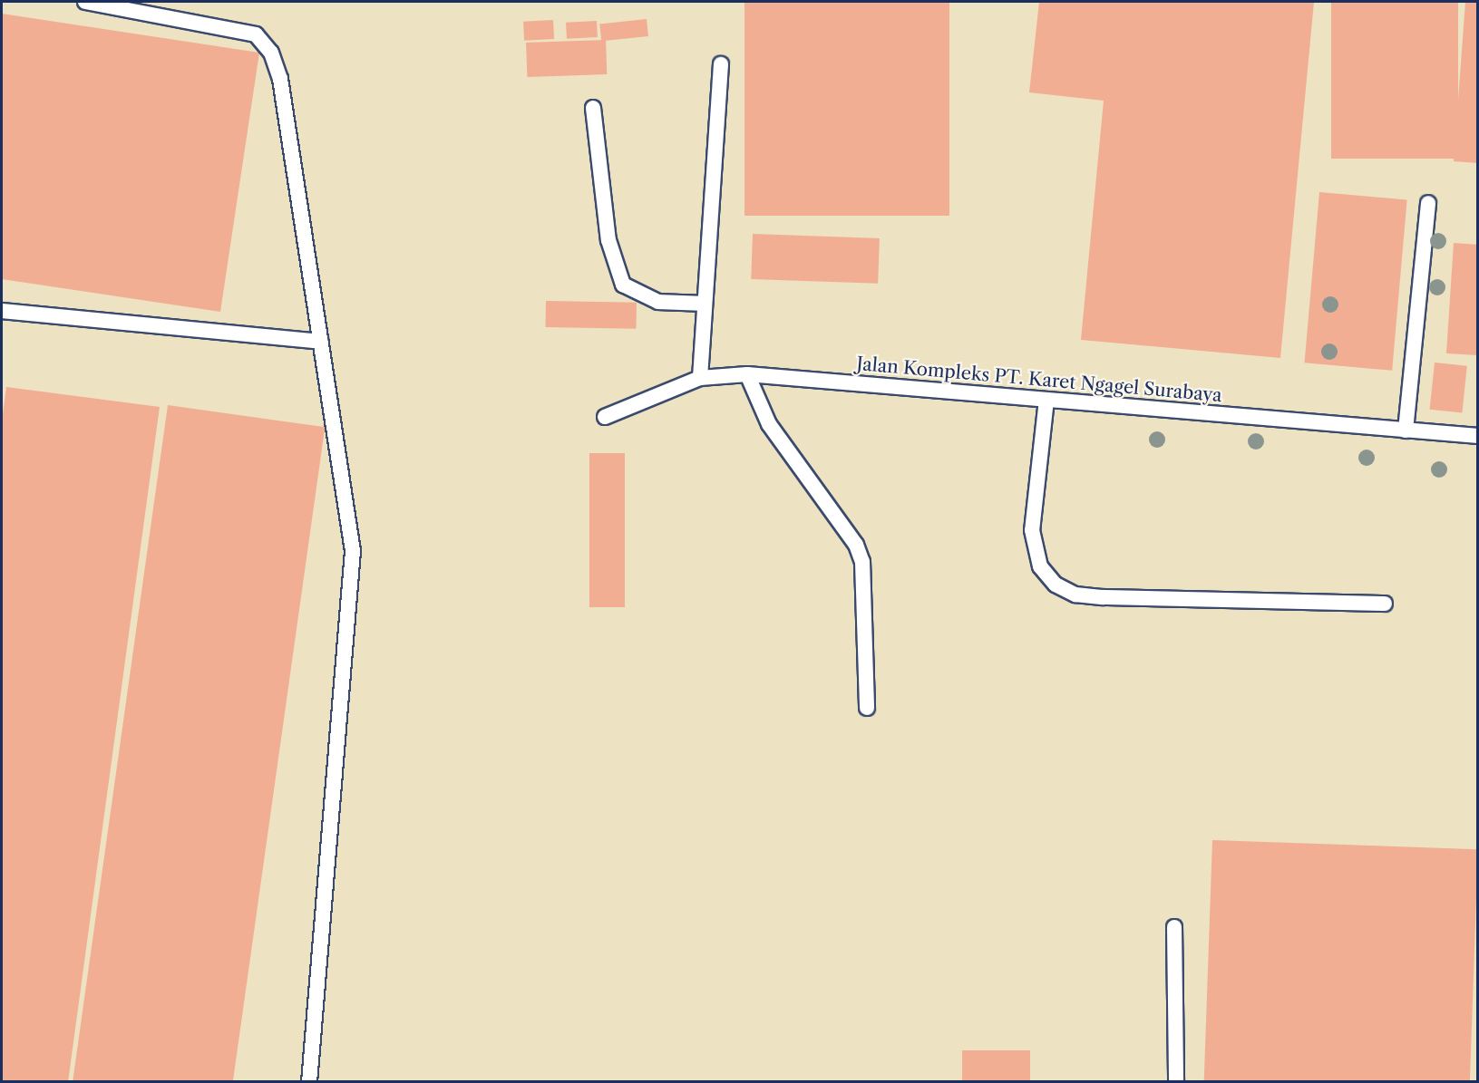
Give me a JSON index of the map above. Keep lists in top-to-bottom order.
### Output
{
  "streets": {
    "lane": ["Jalan Kompleks PT. Karet Ngagel Surabaya"]
  }
}
